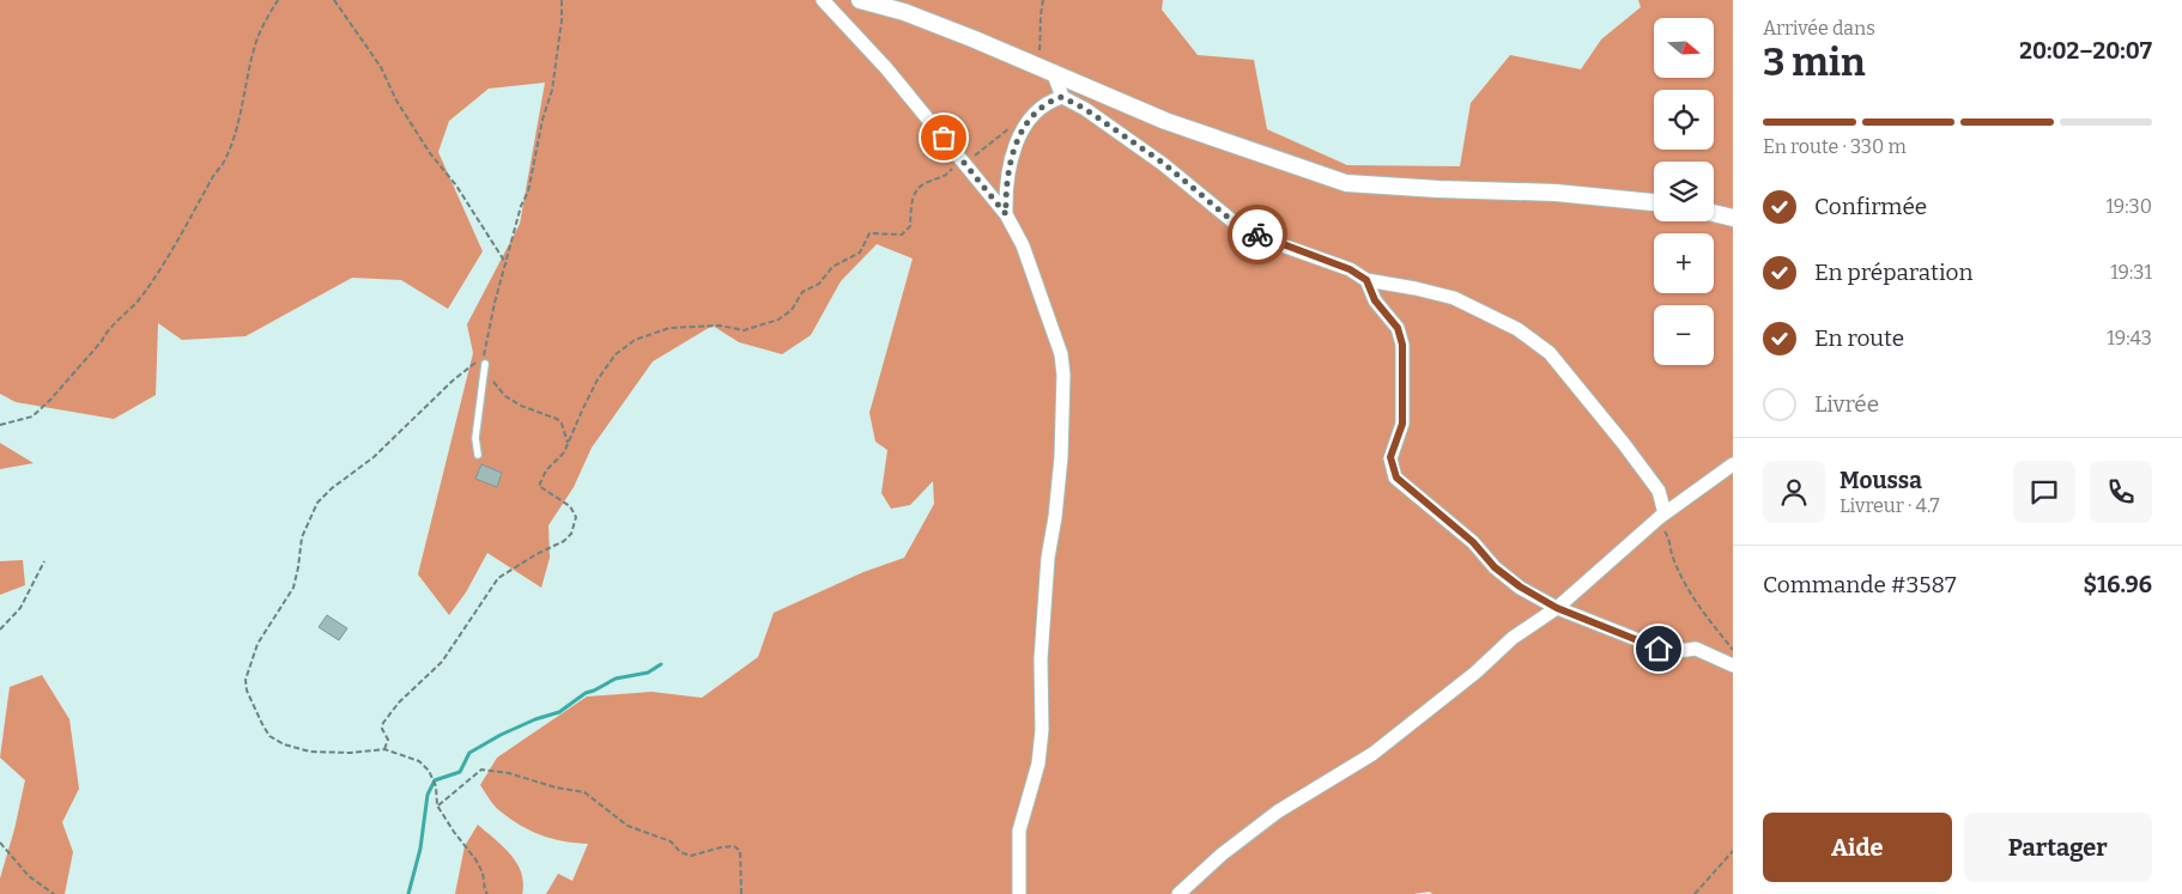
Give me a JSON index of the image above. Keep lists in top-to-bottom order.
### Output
{
  "north": "right",
  "page": {
    "heading": ["3 min", "Arrivée dans", "20:02–20:07"],
    "panel": [
      "Moussa",
      "Livreur · 4.7",
      "Commande #3587",
      "$16.96"
    ],
    "map_buttons": ["+", "−"],
    "bar": "En route · 330 m",
    "list": [
      ["Confirmée", "19:30"],
      ["En préparation", "19:31"],
      ["En route", "19:43"],
      "Livrée"
    ],
    "buttons": ["Aide", "Partager"]
  }
}
